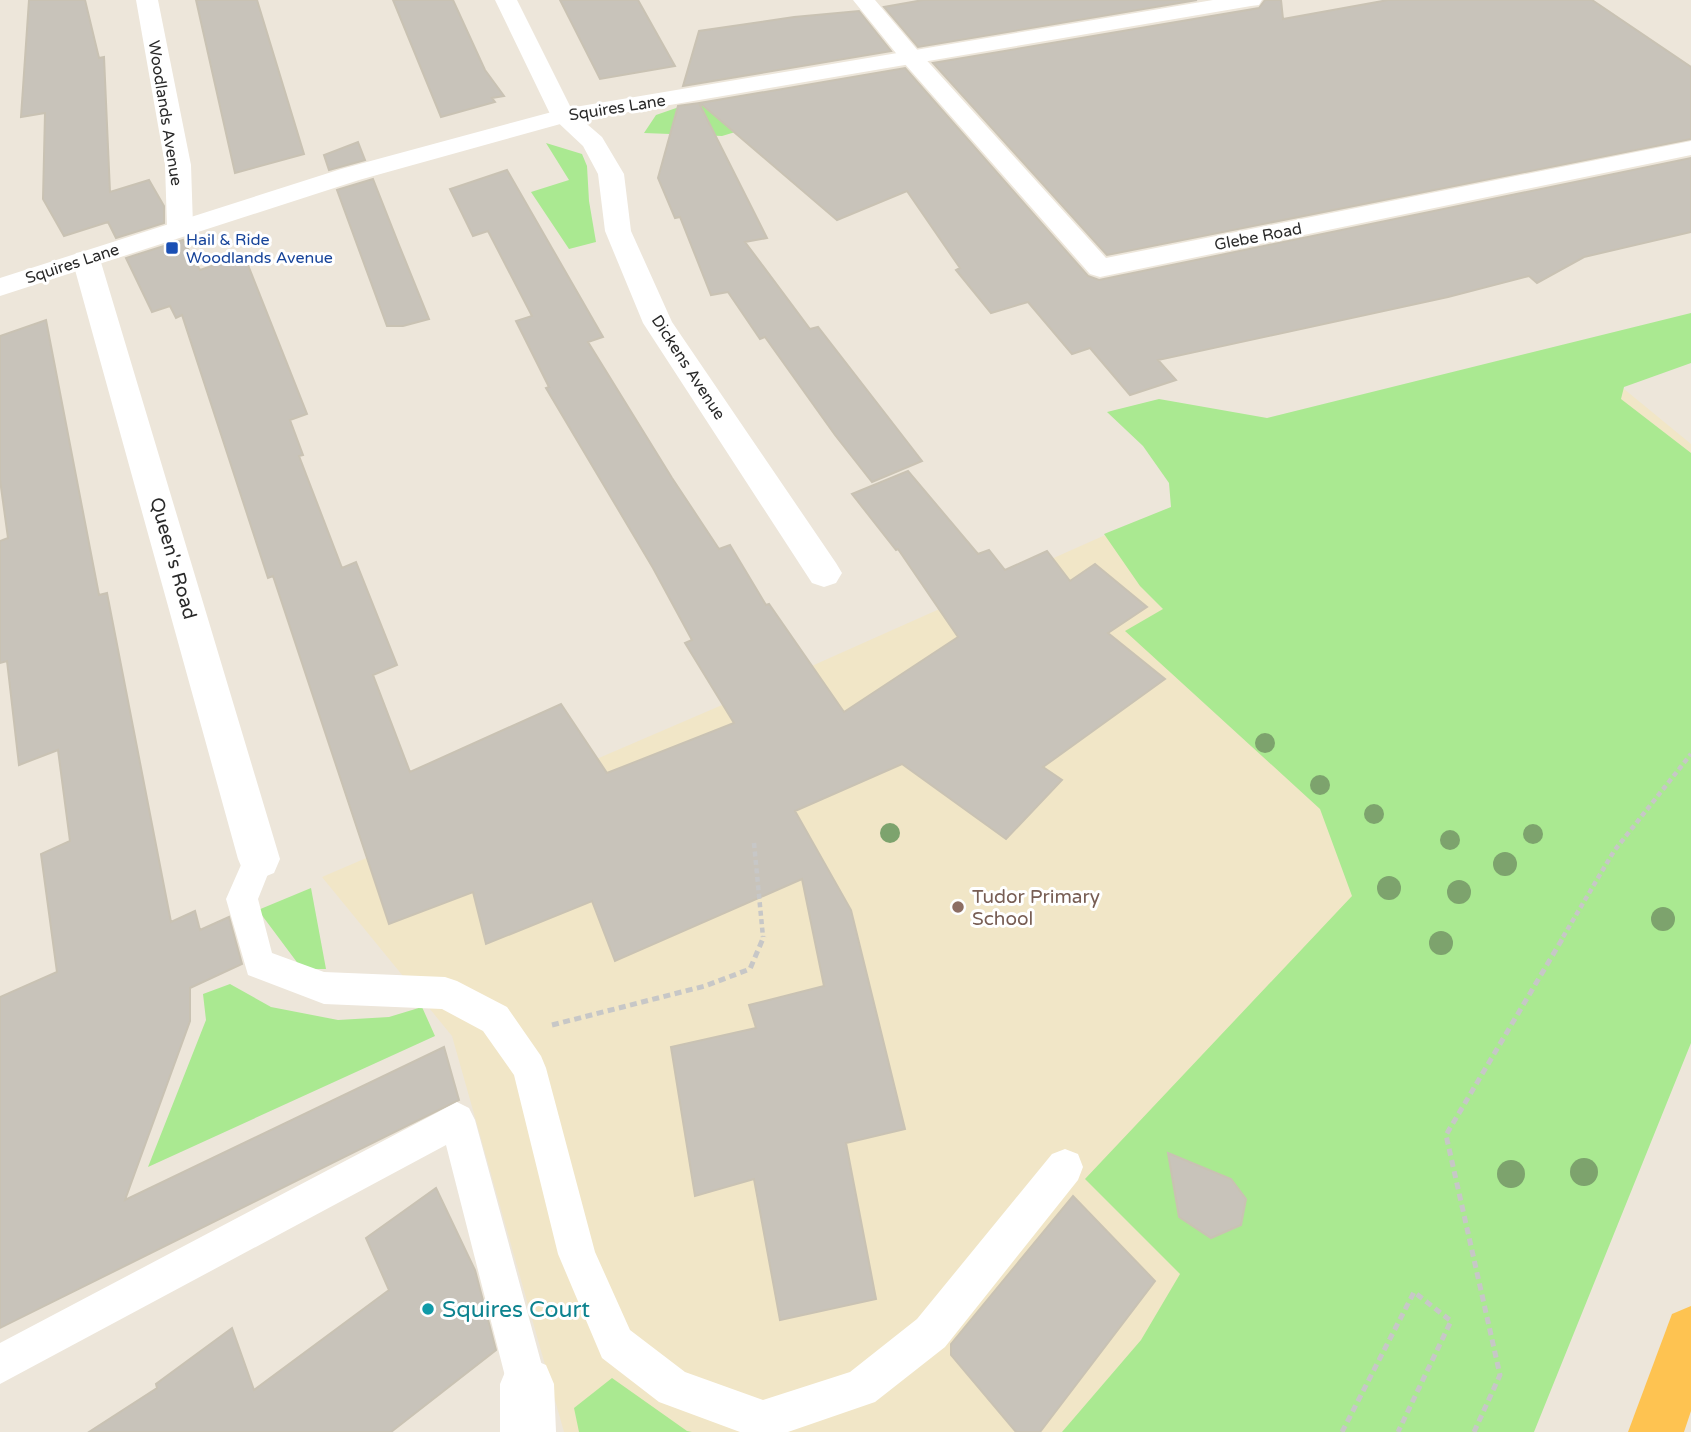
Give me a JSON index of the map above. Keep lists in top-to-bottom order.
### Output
{
  "streets": {
    "street": [
      "Squires Lane",
      "Woodlands Avenue",
      "Glebe Road",
      "Dickens Avenue",
      "Queen's Road"
    ]
  },
  "crossings": [
    ["Squires Lane", "Woodlands Avenue"],
    ["Squires Lane", "Glebe Road"],
    ["Squires Lane", "Dickens Avenue"],
    ["Squires Lane", "Queen's Road"]
  ],
  "places": {
    "transit": ["Hail & Ride Woodlands Avenue"],
    "other": ["Tudor Primary School", "Squires Court"]
  }
}
